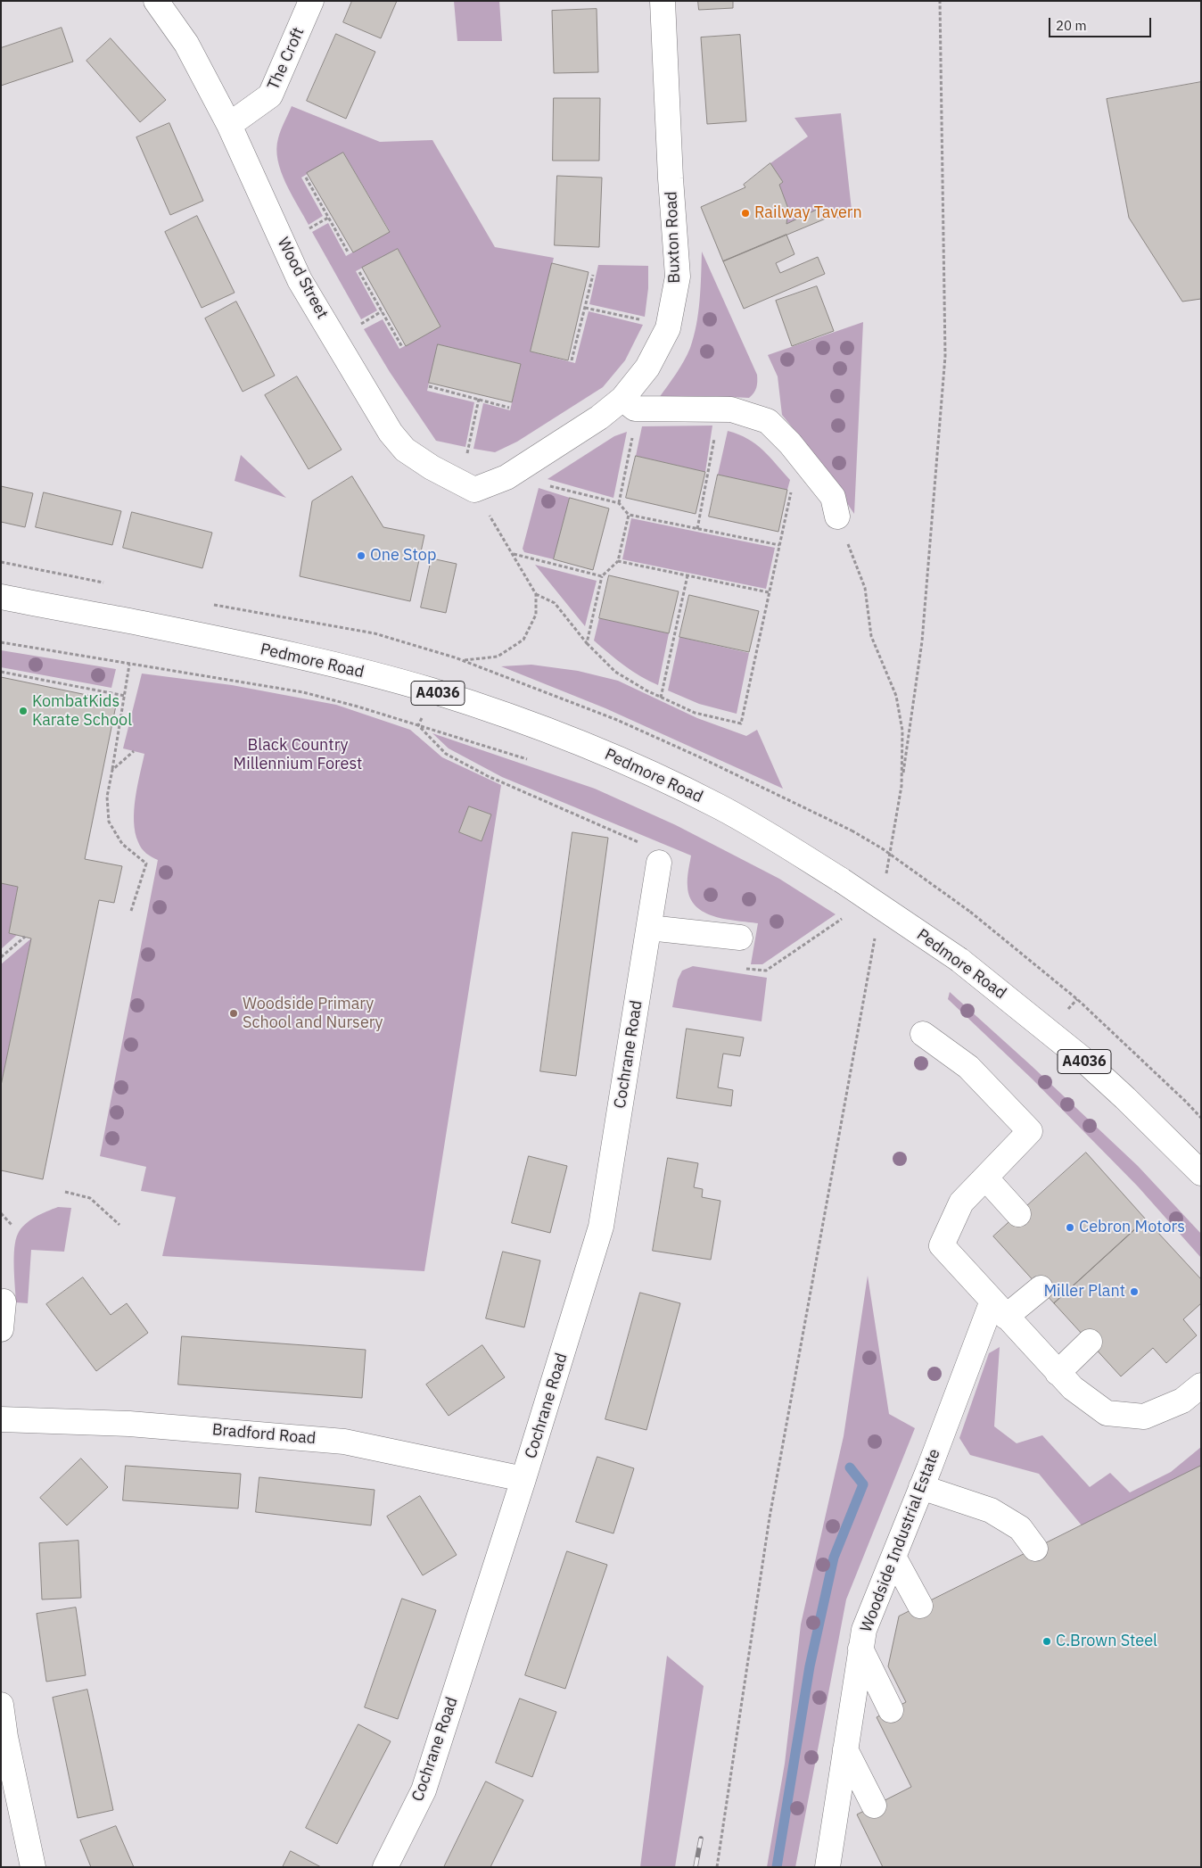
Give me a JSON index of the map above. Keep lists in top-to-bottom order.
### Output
{
  "streets": {
    "main road": [
      "The Croft",
      "Buxton Road",
      "Wood Street",
      "Pedmore Road",
      "A4036",
      "Cochrane Road",
      "Bradford Road",
      "Woodside Industrial Estate"
    ]
  },
  "crossings": [
    ["The Croft", "Wood Street"],
    ["Buxton Road", "Wood Street"],
    ["Cochrane Road", "Bradford Road"]
  ],
  "parks": ["Black Country Millennium Forest"],
  "places": [
    "Railway Tavern",
    "One Stop",
    "KombatKids Karate School",
    "Woodside Primary School and Nursery",
    "Cebron Motors",
    "Miller Plant",
    "C.Brown Steel"
  ],
  "scale_bar": "20 m"
}
